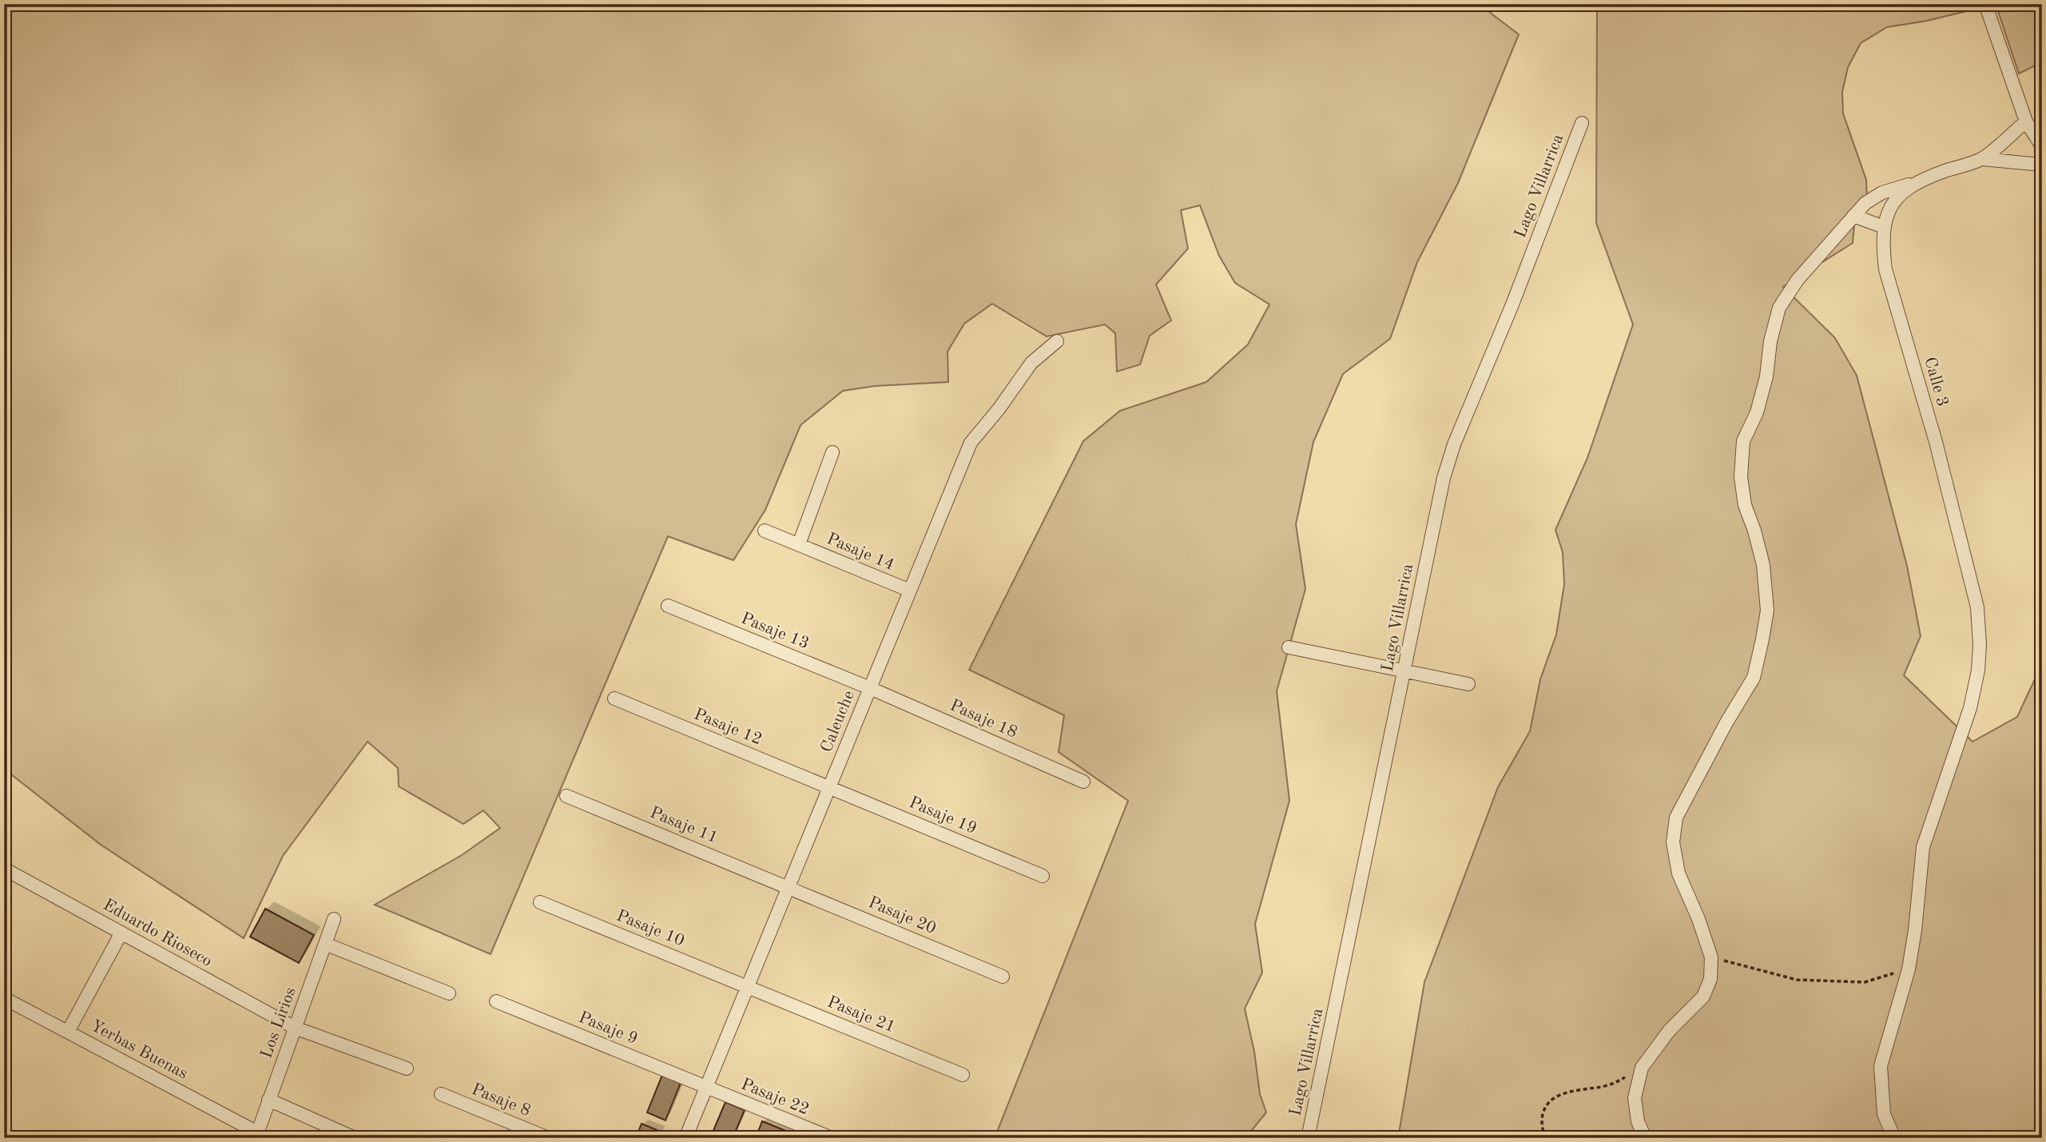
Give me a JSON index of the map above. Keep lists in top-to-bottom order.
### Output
{
  "streets": {
    "street": [
      "Lago Villarrica",
      "Calle 3",
      "Pasaje 14",
      "Pasaje 13",
      "Pasaje 18",
      "Caleuche",
      "Pasaje 12",
      "Pasaje 19",
      "Pasaje 11",
      "Pasaje 20",
      "Pasaje 10",
      "Eduardo Rioseco",
      "Pasaje 21",
      "Los Lirios",
      "Pasaje 9",
      "Yerbas Buenas",
      "Pasaje 22",
      "Pasaje 8"
    ]
  },
  "crossings": [
    ["Pasaje 14", "Caleuche"],
    ["Pasaje 13", "Pasaje 18"],
    ["Pasaje 13", "Caleuche"],
    ["Pasaje 18", "Caleuche"],
    ["Caleuche", "Pasaje 12"],
    ["Caleuche", "Pasaje 19"],
    ["Caleuche", "Pasaje 11"],
    ["Caleuche", "Pasaje 20"],
    ["Caleuche", "Pasaje 10"],
    ["Caleuche", "Pasaje 21"],
    ["Caleuche", "Pasaje 9"],
    ["Caleuche", "Pasaje 22"],
    ["Pasaje 12", "Pasaje 19"],
    ["Pasaje 11", "Pasaje 20"],
    ["Pasaje 10", "Pasaje 21"],
    ["Eduardo Rioseco", "Los Lirios"],
    ["Los Lirios", "Yerbas Buenas"],
    ["Pasaje 9", "Pasaje 22"]
  ]
}
